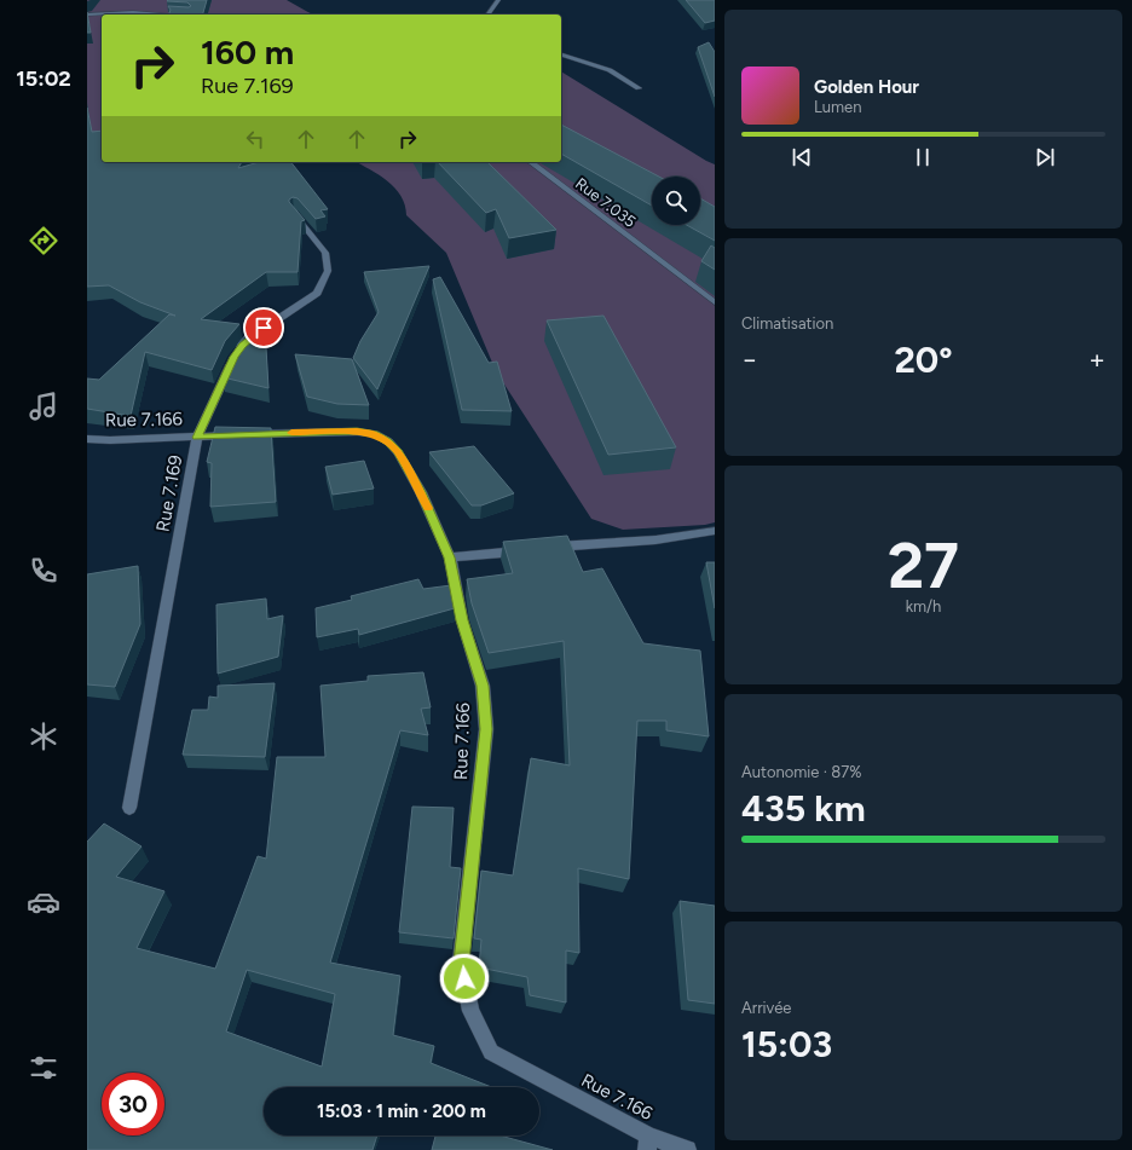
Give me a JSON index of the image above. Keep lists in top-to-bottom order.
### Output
{
  "streets": {
    "street": ["Rue 7.035", "Rue 7.166", "Rue 7.169"]
  },
  "crossings": [
    ["Rue 7.166", "Rue 7.169"]
  ],
  "page": {
    "tabs": "15:02",
    "turn": ["160 m", "Rue 7.169"],
    "song": ["Golden Hour", "Lumen"],
    "tile": [
      "Climatisation",
      ["27", "km/h"],
      ["Autonomie · 87%", "435 km"],
      ["Arrivée", "15:03"]
    ],
    "heat": ["−", "20°", "+"],
    "limit": "30",
    "trip": "15:03 · 1 min · 200 m"
  }
}
